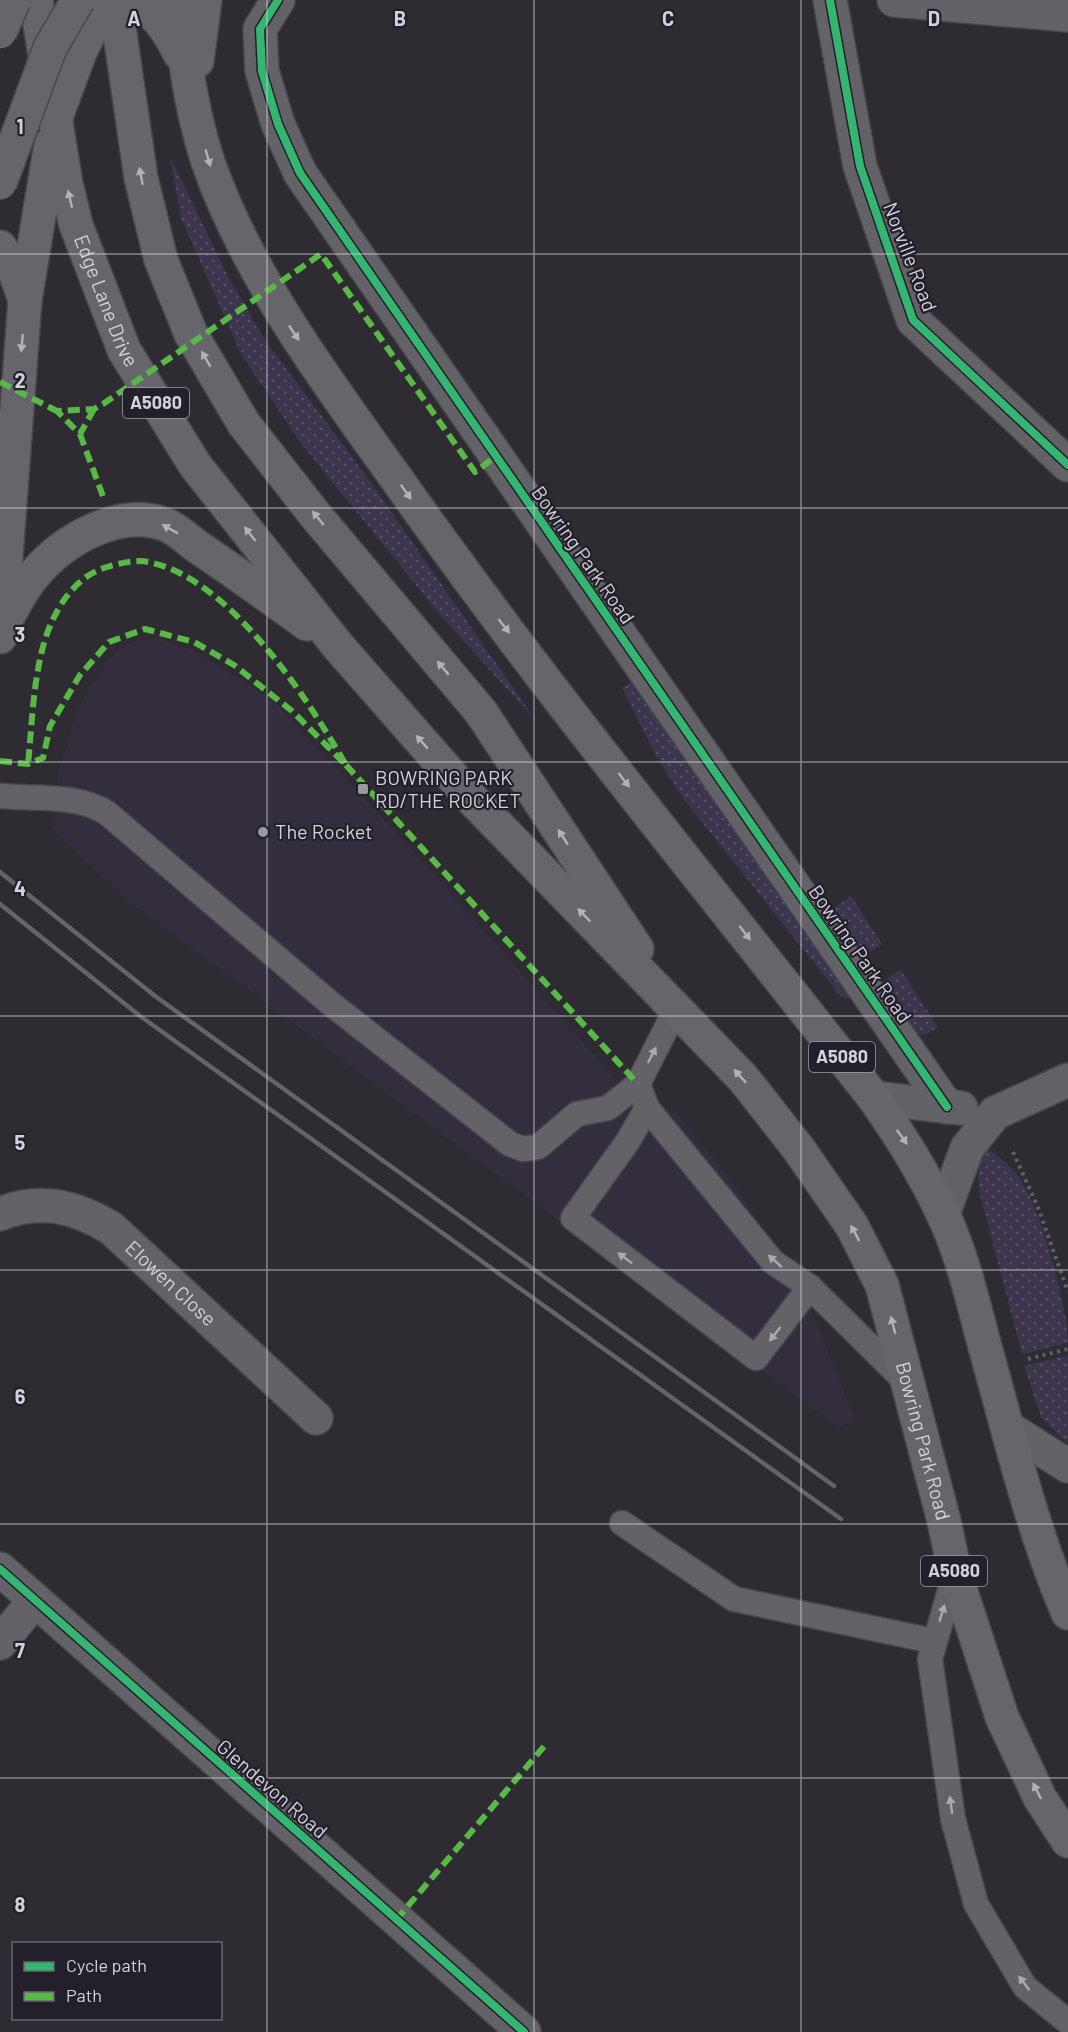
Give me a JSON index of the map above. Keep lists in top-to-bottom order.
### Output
{
  "streets": {
    "highway": ["Edge Lane Drive", "A5080", "Bowring Park Road"],
    "street": ["Norville Road", "Elowen Close", "Glendevon Road"]
  },
  "crossings": [
    ["Edge Lane Drive", "Bowring Park Road"]
  ],
  "places": {
    "transit": ["BOWRING PARK RD/THE ROCKET"],
    "other": ["The Rocket"]
  },
  "legend": ["Cycle path", "Path"],
  "grid": {
    "columns": [
      "A",
      "B",
      "C",
      "D"
    ],
    "rows": [
      "1",
      "2",
      "3",
      "4",
      "5",
      "6",
      "7",
      "8"
    ]
  }
}
